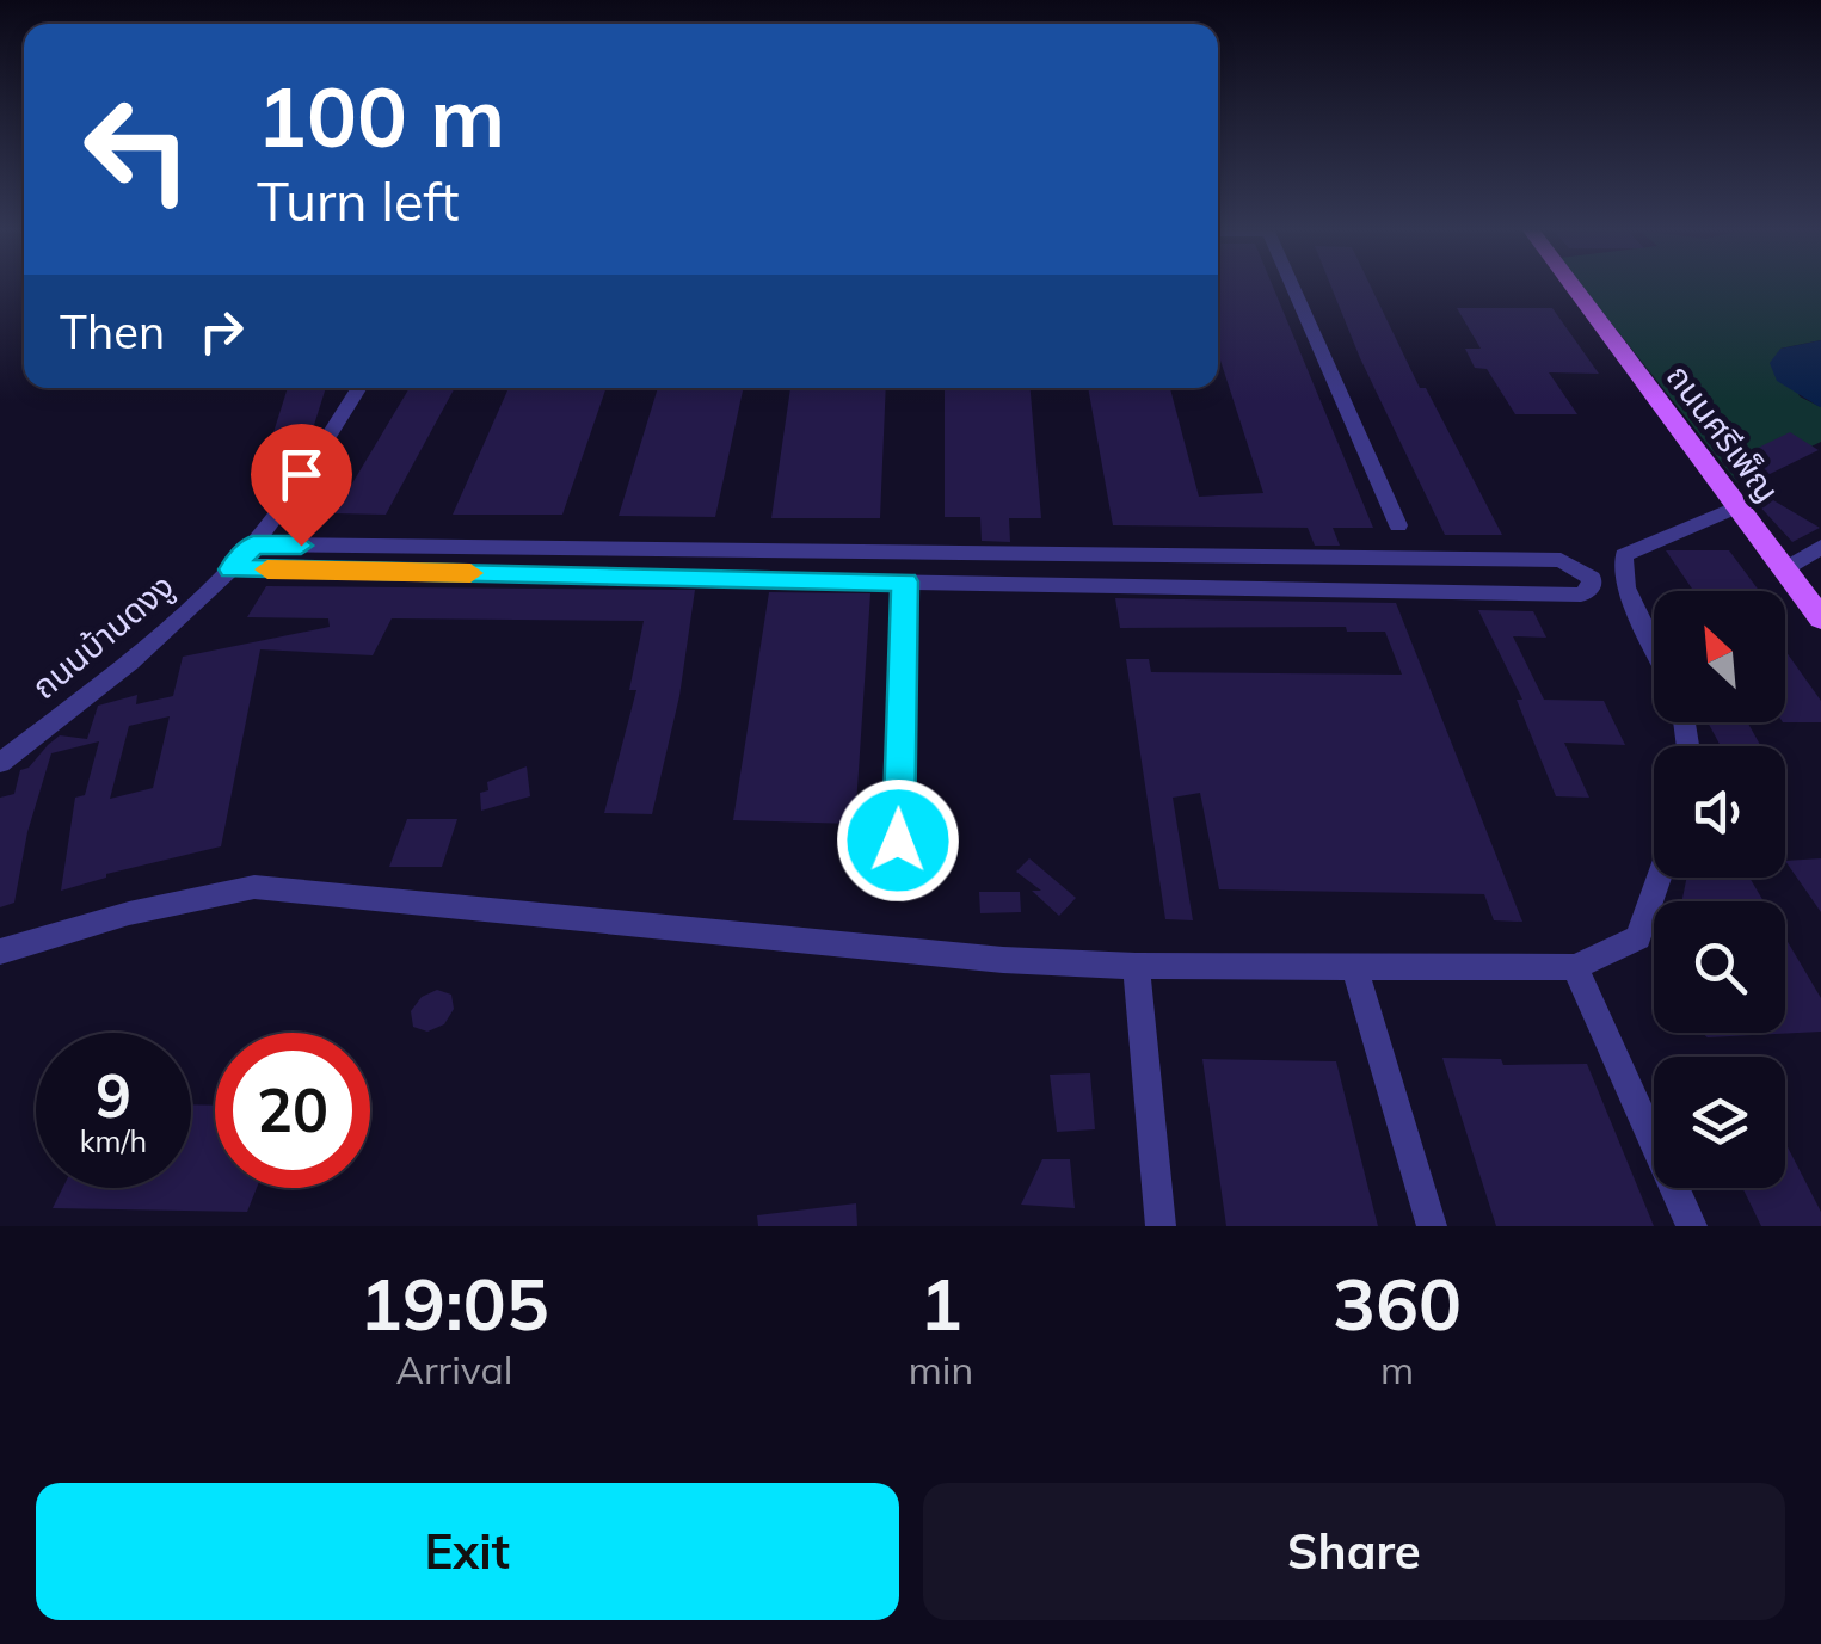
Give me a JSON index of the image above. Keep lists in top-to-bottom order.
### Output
{
  "streets": {
    "main road": ["ถนนศรีเพ็ญ"],
    "street": ["ถนนบ้านดงงู"]
  },
  "north": "top left",
  "page": {
    "turn": ["100 m", "Turn left"],
    "then": "Then",
    "speed": "9 km/h",
    "limit": "20",
    "eta": [
      "19:05",
      "Arrival",
      "1",
      "min",
      "360",
      "m"
    ],
    "buttons": ["Exit", "Share"]
  }
}
